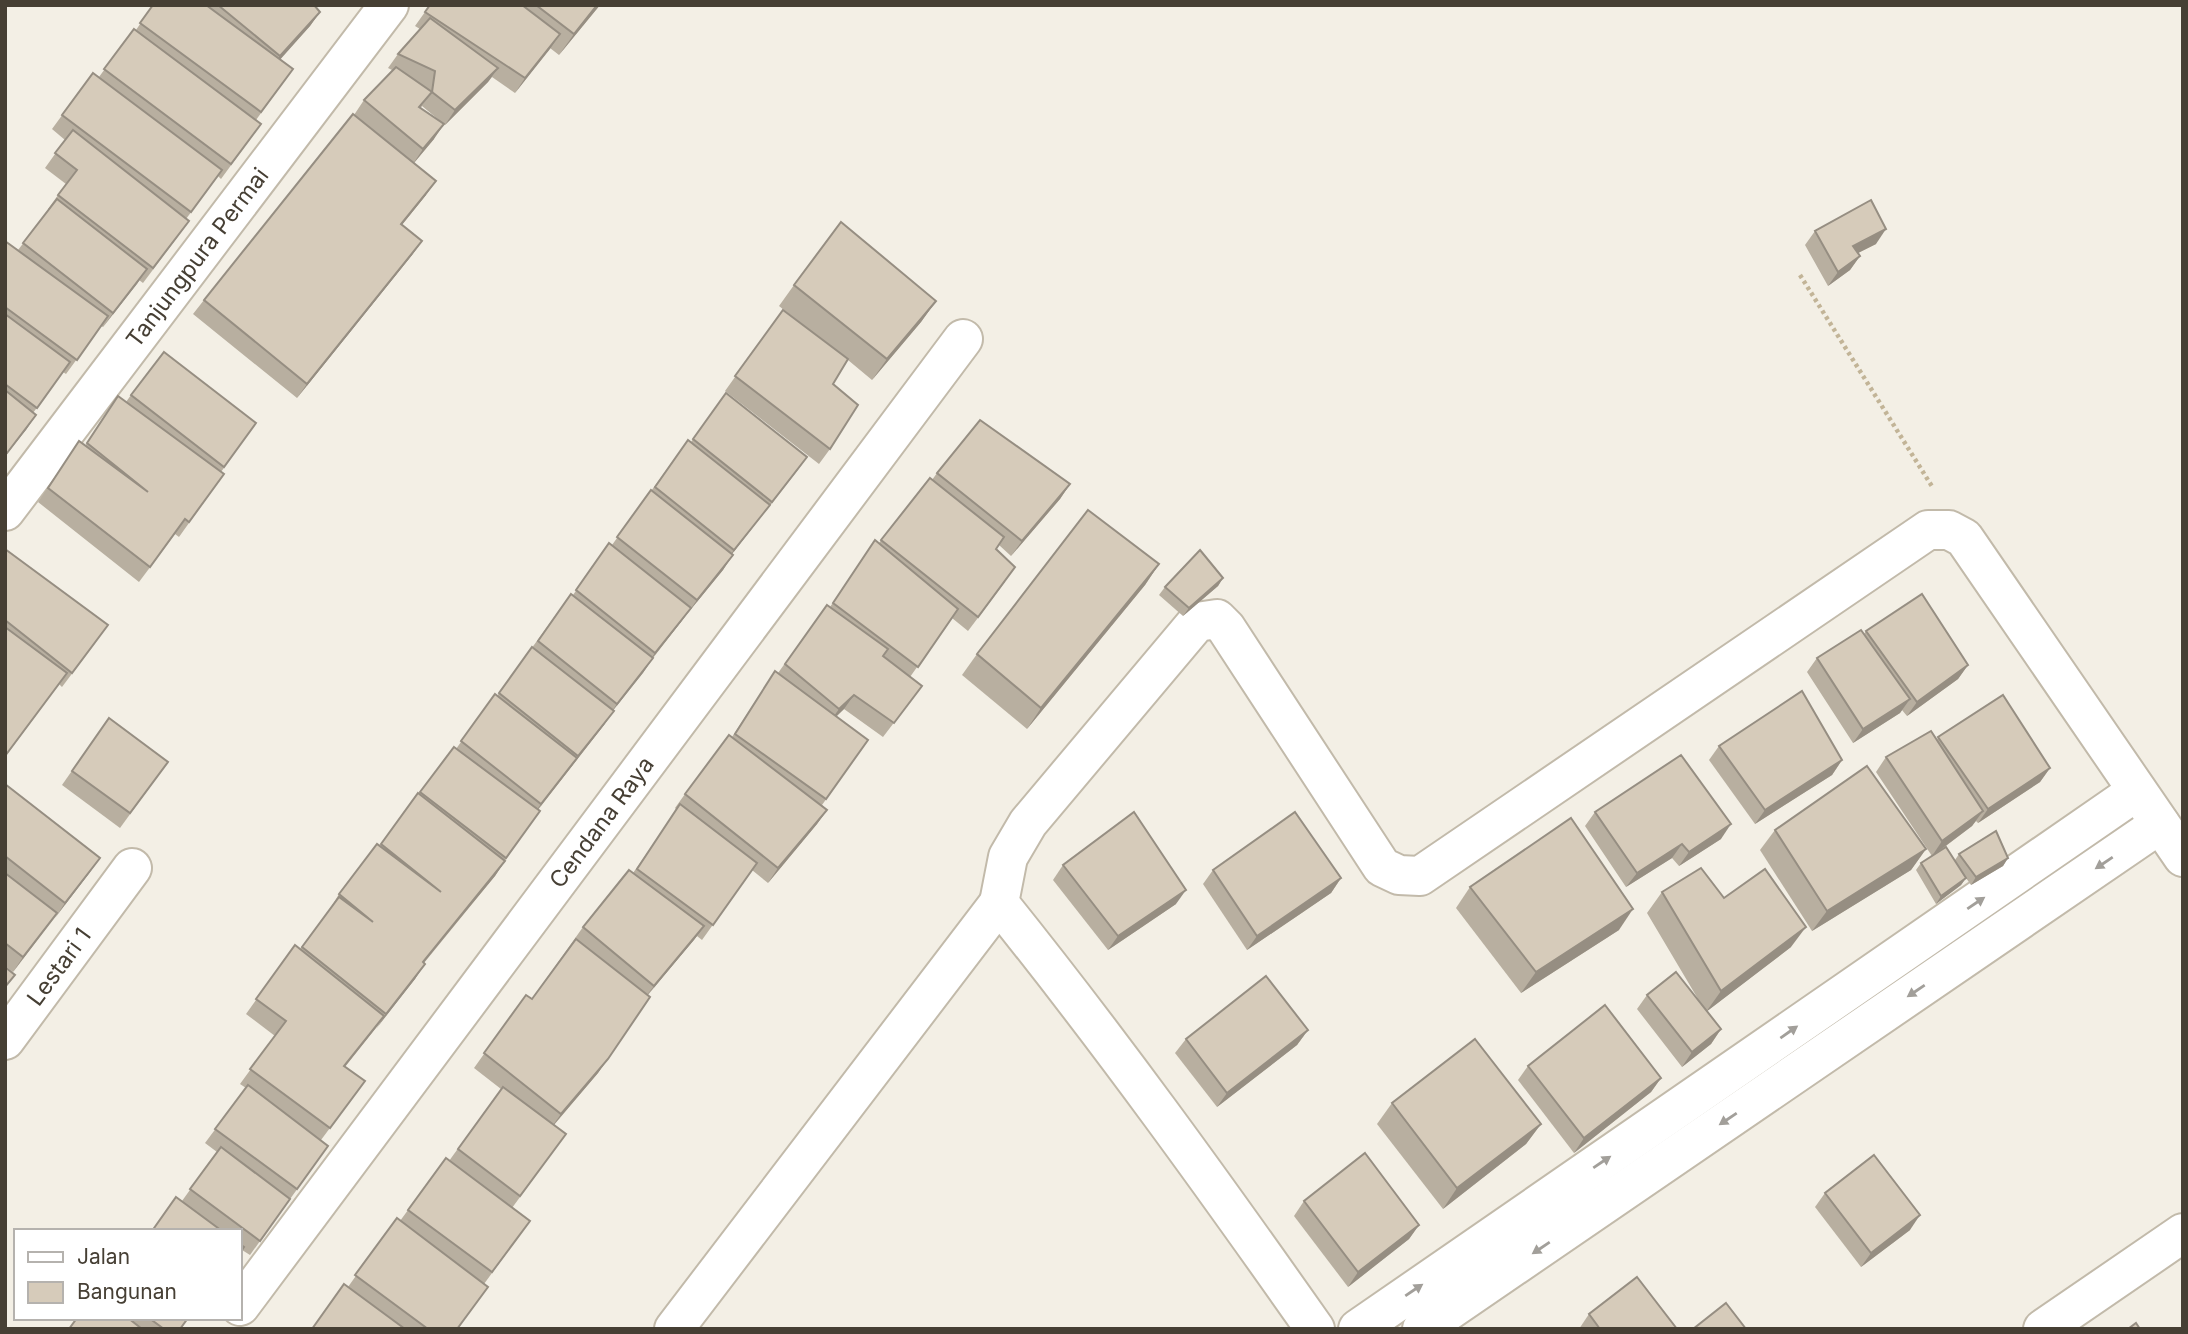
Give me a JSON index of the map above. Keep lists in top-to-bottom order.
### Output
{
  "streets": {
    "street": ["Tanjungpura Permai", "Cendana Raya", "Lestari 1"]
  },
  "legend": ["Jalan", "Bangunan"]
}
